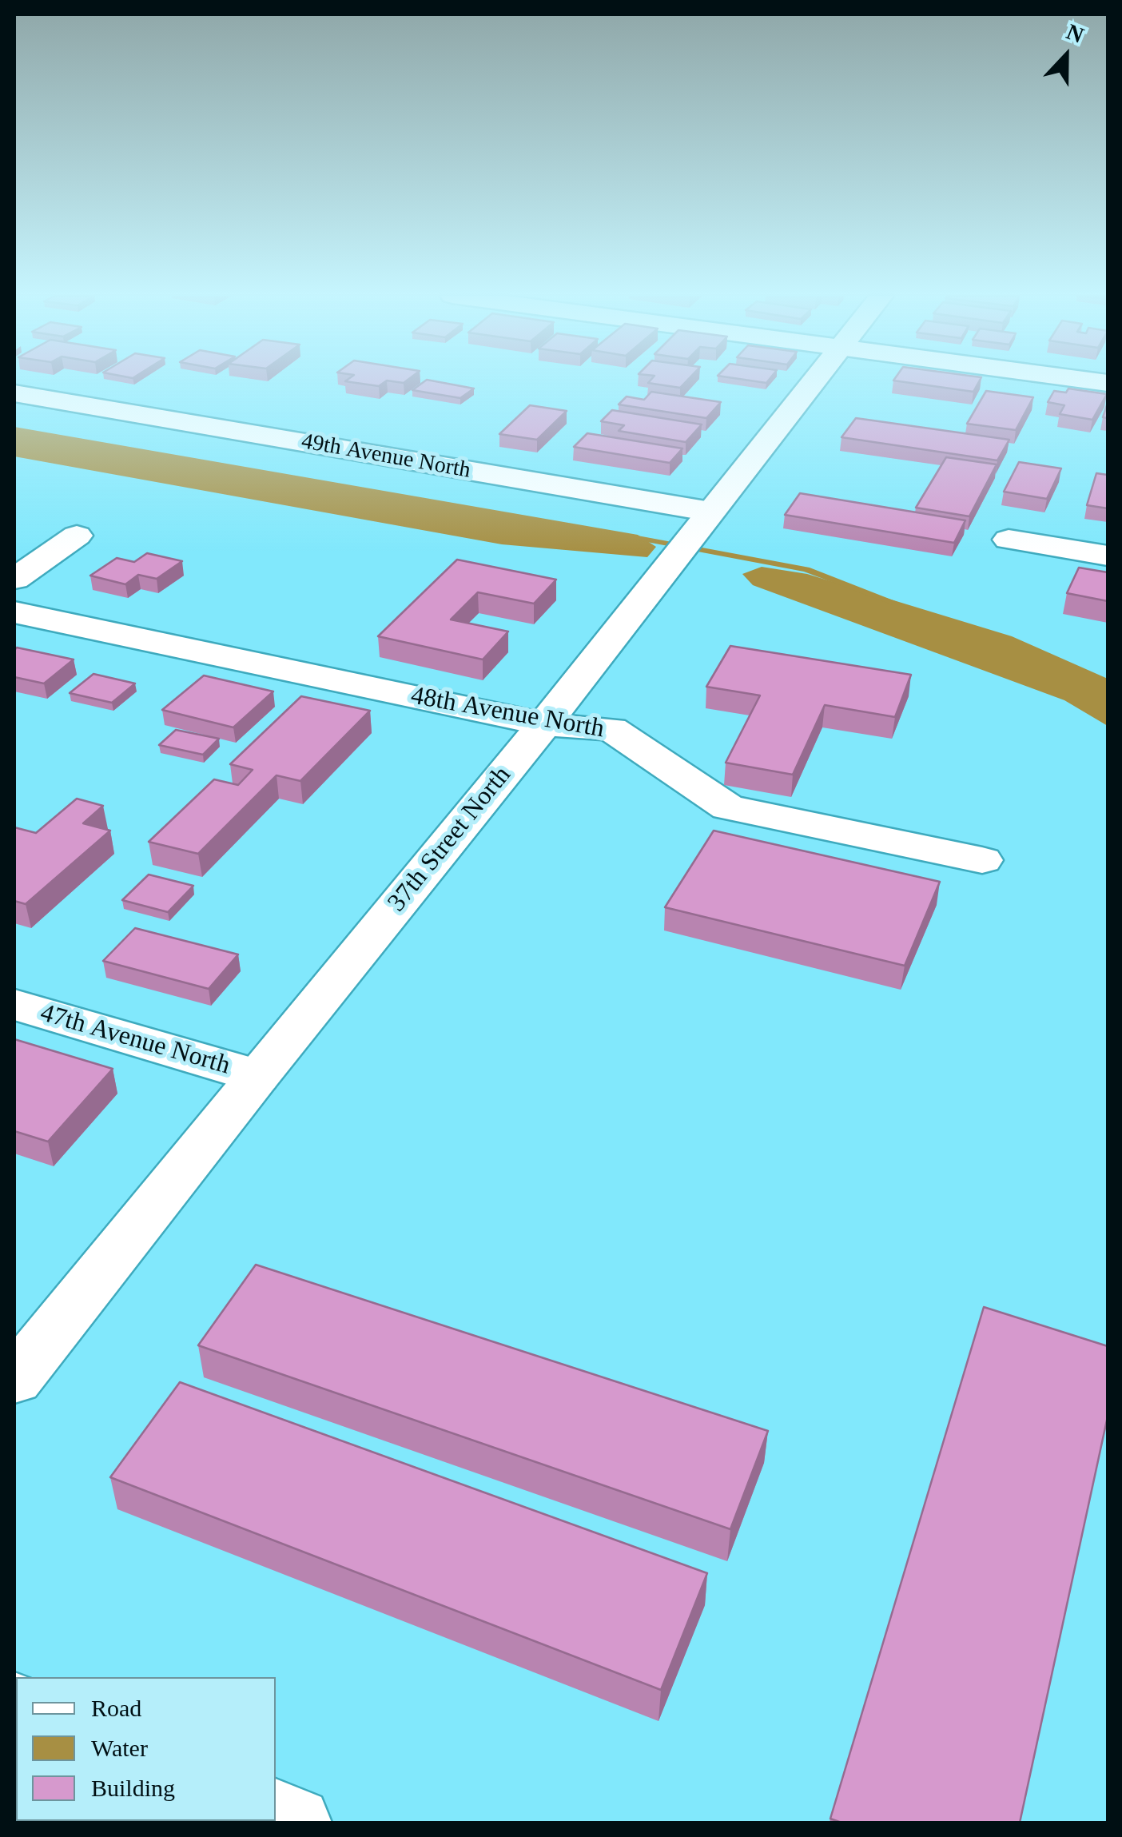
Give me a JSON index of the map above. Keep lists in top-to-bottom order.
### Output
{
  "streets": {
    "street": [
      "49th Avenue North",
      "48th Avenue North",
      "37th Street North",
      "47th Avenue North"
    ]
  },
  "crossings": [
    ["49th Avenue North", "37th Street North"],
    ["48th Avenue North", "37th Street North"],
    ["37th Street North", "47th Avenue North"]
  ],
  "legend": ["Road", "Water", "Building"],
  "north": "top"
}
